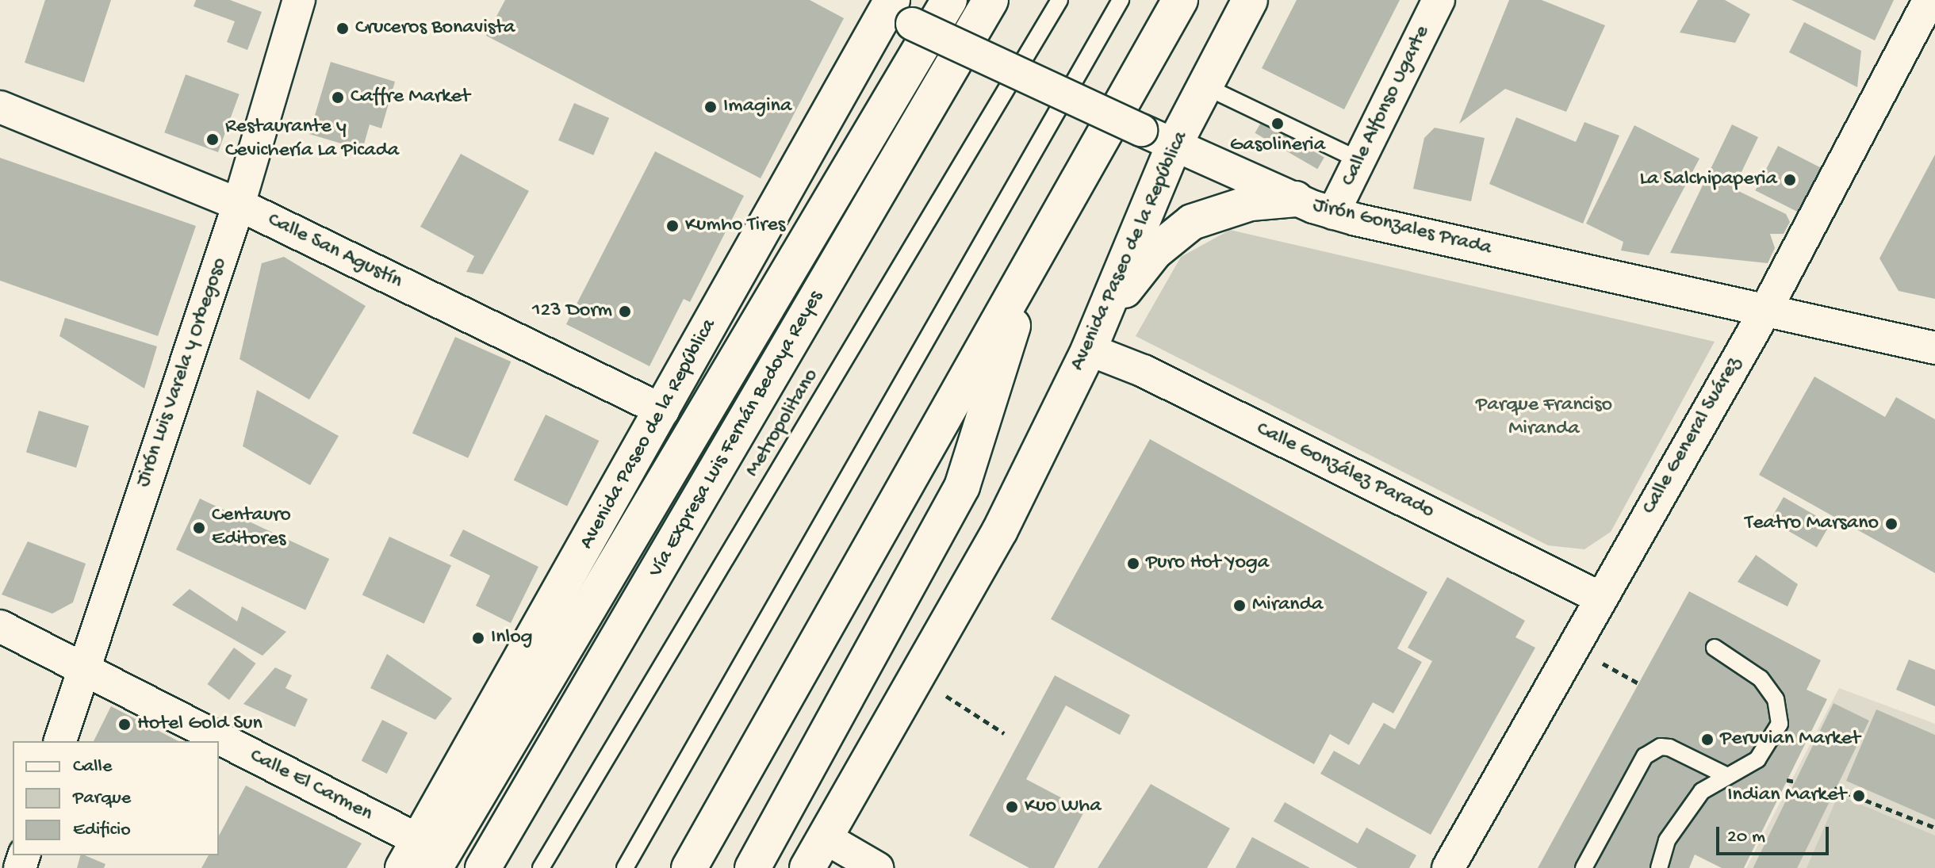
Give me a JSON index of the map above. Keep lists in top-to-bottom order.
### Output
{
  "streets": {
    "main road": ["Avenida Paseo de la República", "Vía Expresa Luis Fernán Bedoya Reyes"],
    "street": [
      "Calle Alfonso Ugarte",
      "Jirón Gonzales Prada",
      "Calle San Agustín",
      "Jirón Luis Varela y Orbegoso",
      "Calle General Suárez",
      "Calle González Parado",
      "Calle El Carmen"
    ],
    "lane": ["Metropolitano"]
  },
  "crossings": [
    ["Calle Alfonso Ugarte", "Jirón Gonzales Prada"],
    ["Jirón Gonzales Prada", "Avenida Paseo de la República"],
    ["Jirón Gonzales Prada", "Calle General Suárez"],
    ["Calle San Agustín", "Avenida Paseo de la República"],
    ["Calle San Agustín", "Jirón Luis Varela y Orbegoso"],
    ["Avenida Paseo de la República", "Calle González Parado"],
    ["Avenida Paseo de la República", "Calle El Carmen"],
    ["Jirón Luis Varela y Orbegoso", "Calle El Carmen"],
    ["Calle General Suárez", "Calle González Parado"]
  ],
  "parks": ["Parque Franciso Miranda"],
  "places": [
    "Cruceros Bonavista",
    "Caffre Market",
    "Imagina",
    "Gasolineria",
    "Restaurante y Cevichería La Picada",
    "La Salchipaperia",
    "Kumho Tires",
    "123 Dorm",
    "Teatro Marsano",
    "Centauro Editores",
    "Puro Hot Yoga",
    "Miranda",
    "Inlog",
    "Hotel Gold Sun",
    "Peruvian Market",
    "Indian Market",
    "Kuo Wha"
  ],
  "legend": ["Calle", "Parque", "Edificio"],
  "scale_bar": "20 m"
}
